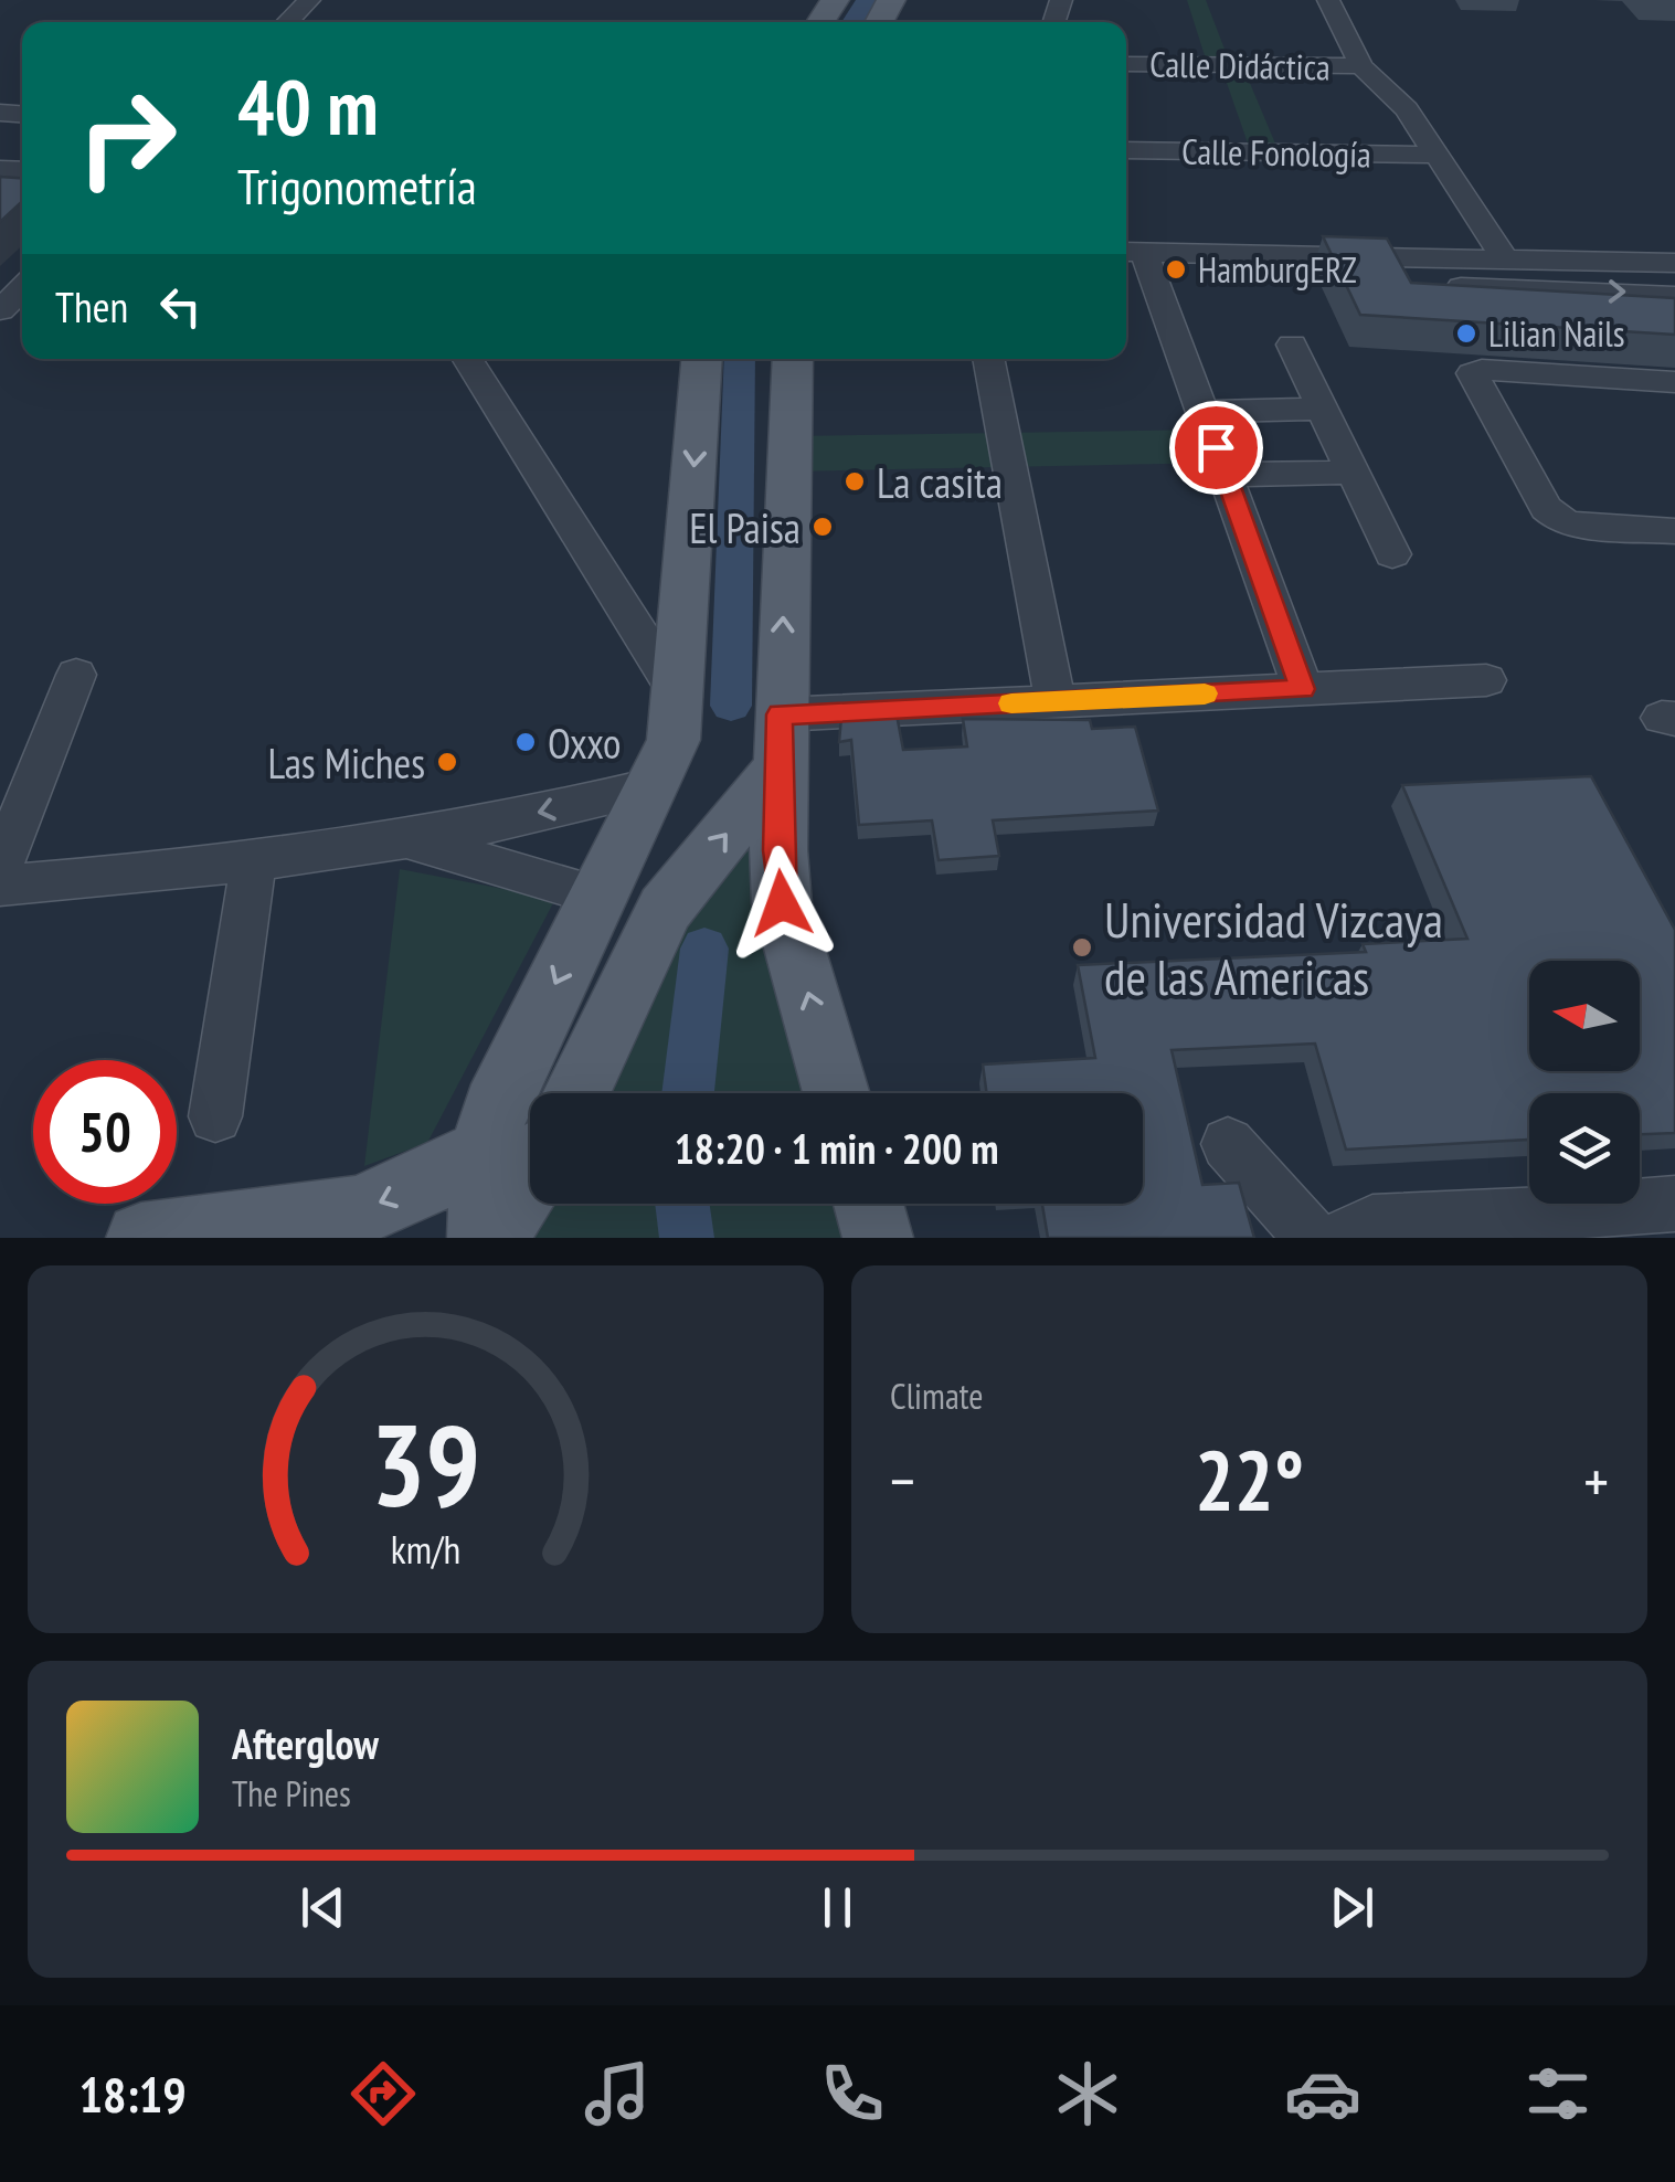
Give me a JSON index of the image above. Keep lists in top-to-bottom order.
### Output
{
  "streets": {
    "street": ["Calle Didáctica", "Calle Fonología"]
  },
  "places": [
    "HamburgERZ",
    "Lilian Nails",
    "La casita",
    "El Paisa",
    "Oxxo",
    "Las Miches",
    "Universidad Vizcaya de las Americas"
  ],
  "north": "left",
  "page": {
    "turn": ["40 m", "Trigonometría"],
    "then": "Then",
    "limit": "50",
    "trip": "18:20 · 1 min · 200 m",
    "tile": "Climate",
    "heat": ["−", "22°", "+"],
    "song": ["Afterglow", "The Pines"],
    "tabs": "18:19",
    "gauge": ["39", "km/h"]
  }
}
